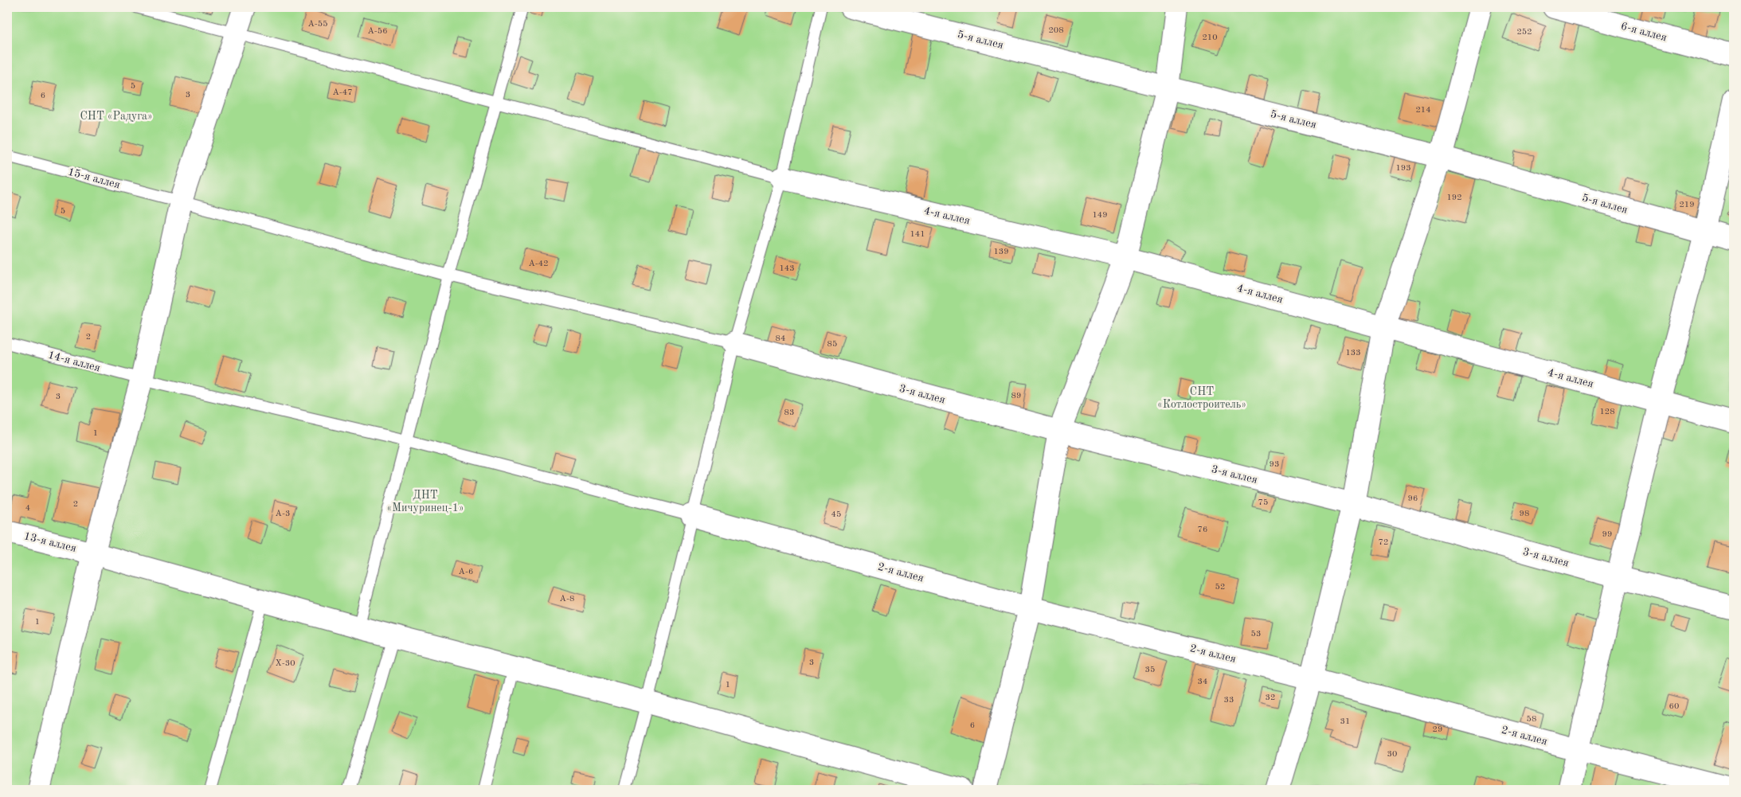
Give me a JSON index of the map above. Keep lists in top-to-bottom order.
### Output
{
  "streets": {
    "street": [
      "6-я аллея",
      "5-я аллея",
      "4-я аллея",
      "3-я аллея",
      "13-я аллея",
      "2-я аллея"
    ],
    "lane": ["15-я аллея", "14-я аллея"]
  },
  "crossings": [
    ["15-я аллея", "3-я аллея"],
    ["14-я аллея", "2-я аллея"]
  ],
  "parks": ["СНТ «Радуга»", "СНТ «Котлостроитель»", "ДНТ «Мичуринец-1»"],
  "house_numbers": [
    "А-55",
    "208",
    "А-56",
    "252",
    "210",
    "5",
    "А-47",
    "3",
    "6",
    "214",
    "193",
    "192",
    "219",
    "5",
    "149",
    "141",
    "139",
    "А-42",
    "143",
    "2",
    "84",
    "85",
    "133",
    "89",
    "3",
    "128",
    "83",
    "1",
    "93",
    "96",
    "75",
    "2",
    "4",
    "А-3",
    "98",
    "45",
    "76",
    "99",
    "72",
    "А-6",
    "52",
    "А-8",
    "1",
    "53",
    "3",
    "Х-30",
    "35",
    "34",
    "1",
    "32",
    "33",
    "60",
    "58",
    "31",
    "6",
    "29",
    "30"
  ]
}
